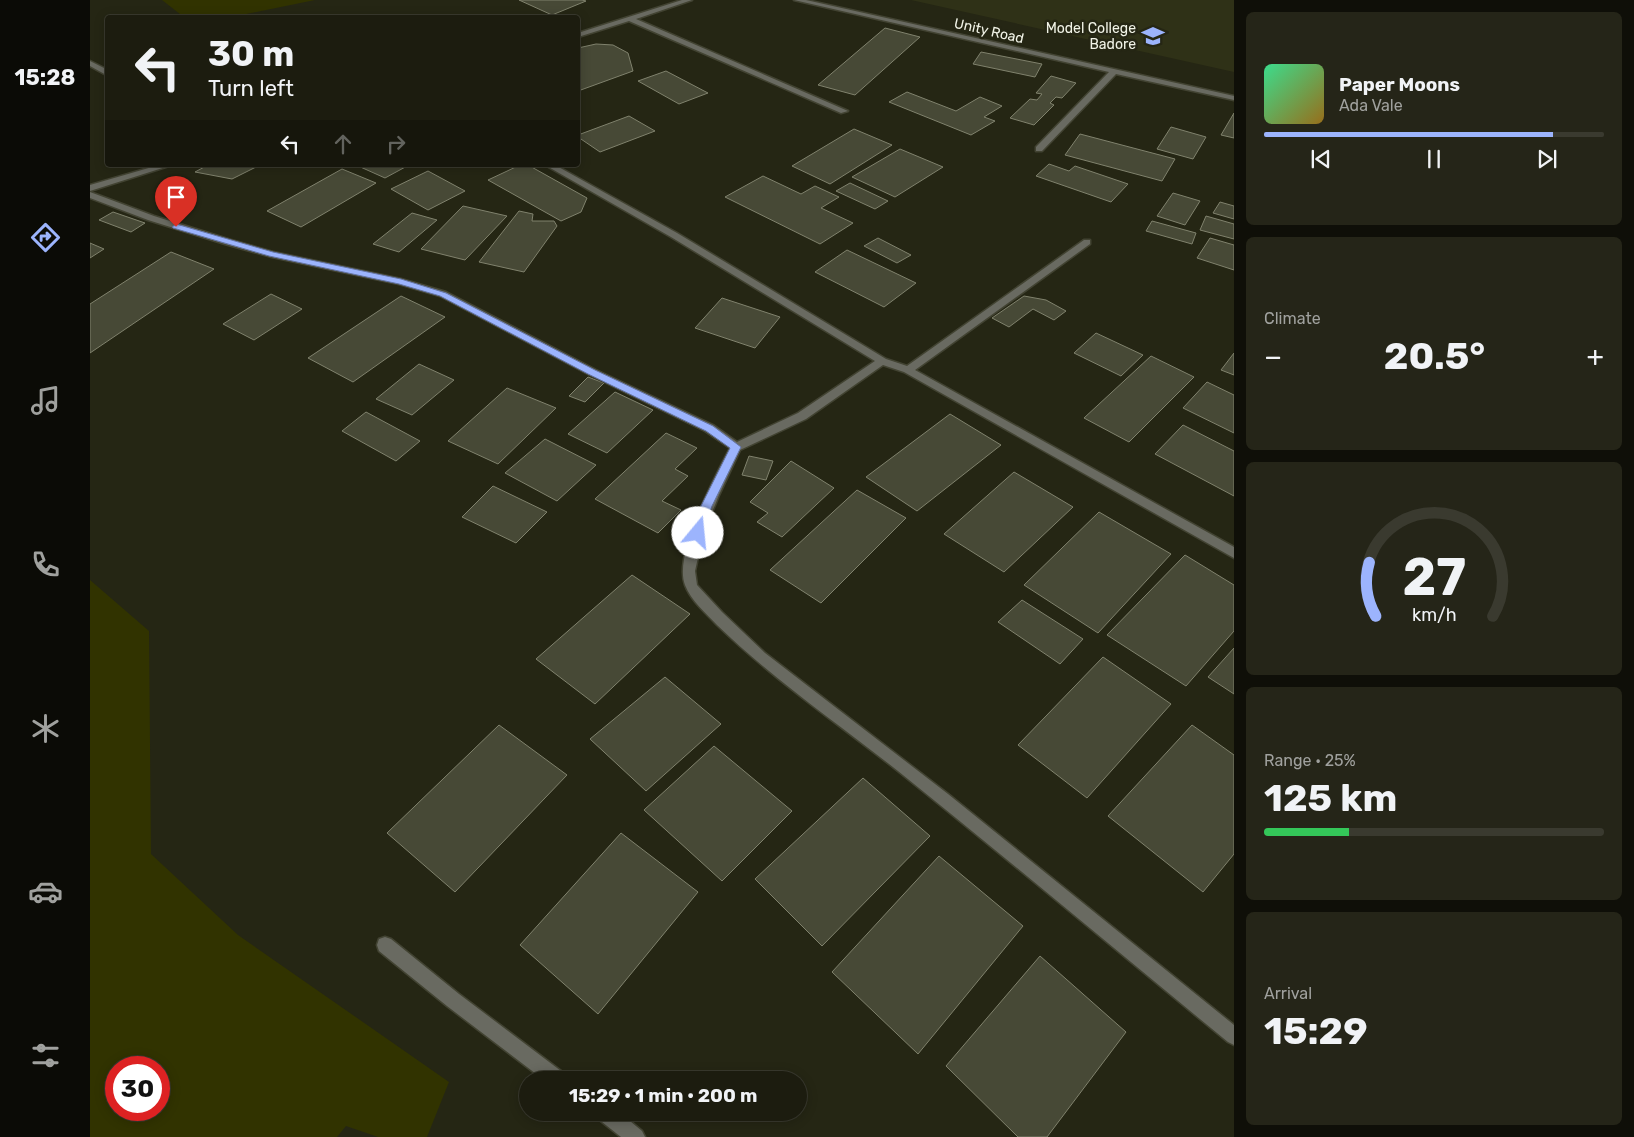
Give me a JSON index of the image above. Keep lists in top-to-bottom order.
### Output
{
  "streets": {
    "street": ["Unity Road"]
  },
  "places": {
    "school or university": ["Model College Badore"]
  },
  "page": {
    "tabs": "15:28",
    "turn": ["30 m", "Turn left"],
    "song": ["Paper Moons", "Ada Vale"],
    "tile": [
      "Climate",
      ["Range · 25%", "125 km"],
      ["Arrival", "15:29"]
    ],
    "heat": ["−", "20.5°", "+"],
    "limit": "30",
    "trip": "15:29 · 1 min · 200 m",
    "gauge": ["27", "km/h"]
  }
}
